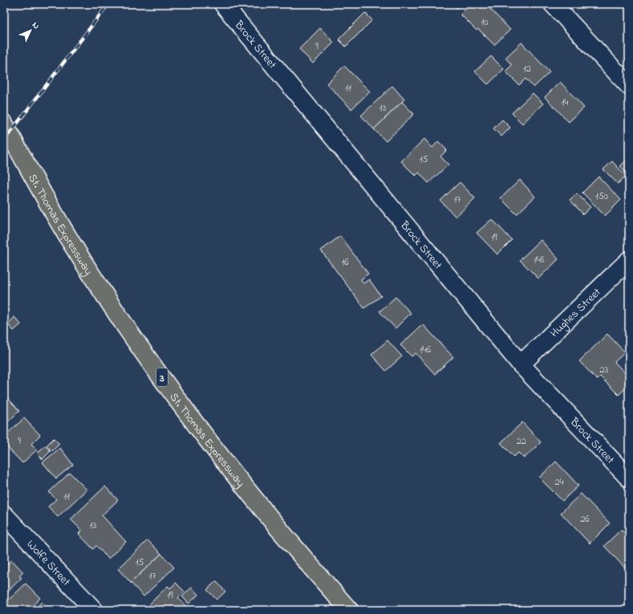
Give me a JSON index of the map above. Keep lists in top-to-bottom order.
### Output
{
  "streets": {
    "highway": ["St. Thomas Expressway", "3"],
    "street": ["Brock Street", "Hughes Street", "Wolfe Street"]
  },
  "crossings": [
    ["Brock Street", "Hughes Street"]
  ],
  "house_numbers": [
    "10",
    "9",
    "12",
    "11",
    "14",
    "13",
    "15",
    "150",
    "17",
    "19",
    "148",
    "16",
    "146",
    "23",
    "9",
    "22",
    "24",
    "11",
    "26",
    "13",
    "15",
    "17",
    "19"
  ],
  "north": "top right"
}
